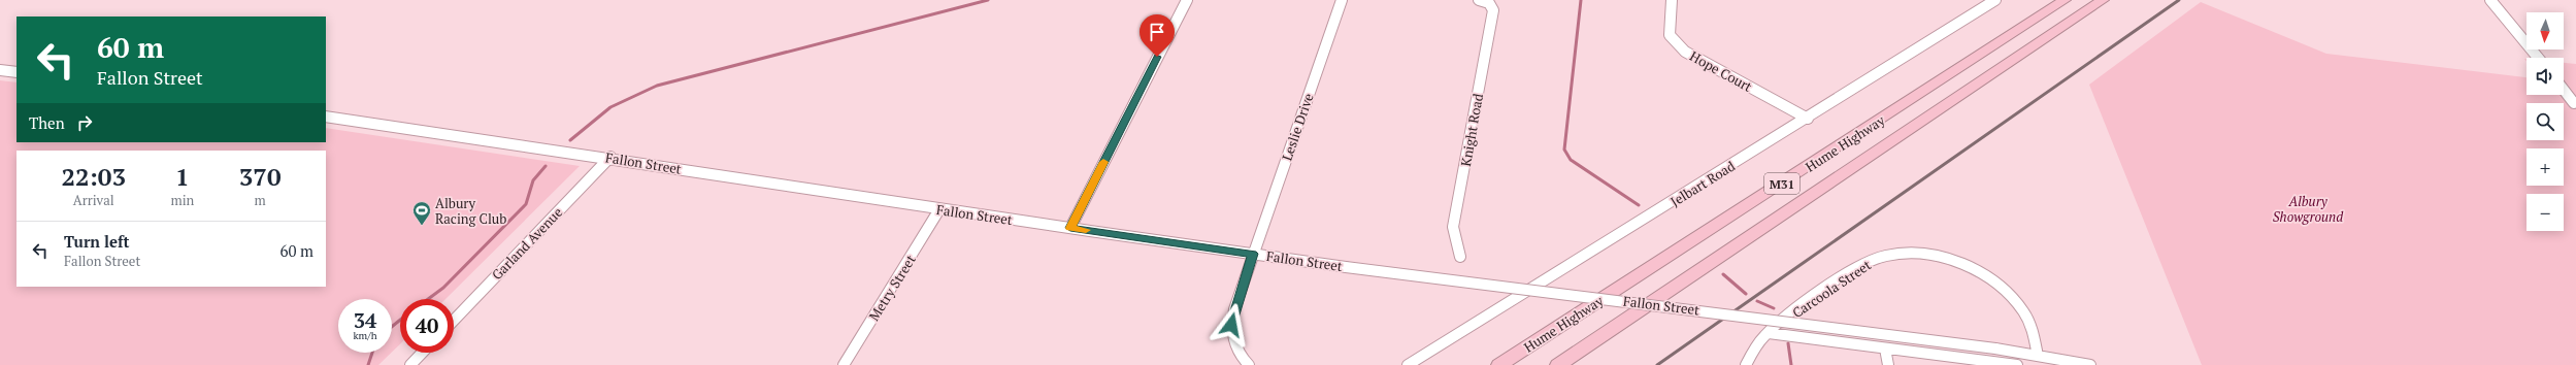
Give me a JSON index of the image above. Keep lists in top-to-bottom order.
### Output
{
  "streets": {
    "highway": ["Hume Highway", "M31"],
    "street": [
      "Hope Court",
      "Leslie Drive",
      "Knight Road",
      "Fallon Street",
      "Jelbart Road",
      "Garland Avenue",
      "Metry Street",
      "Carcoola Street"
    ]
  },
  "crossings": [
    ["Hope Court", "Jelbart Road"],
    ["Leslie Drive", "Fallon Street"],
    ["Fallon Street", "Garland Avenue"],
    ["Fallon Street", "Metry Street"],
    ["Fallon Street", "Carcoola Street"]
  ],
  "parks": ["Albury Showground"],
  "places": {
    "sports": ["Albury Racing Club"]
  },
  "north": "bottom",
  "page": {
    "map_buttons": ["+", "−"],
    "turn": ["60 m", "Fallon Street"],
    "then": "Then",
    "eta": [
      "22:03",
      "Arrival",
      "1",
      "min",
      "370",
      "m"
    ],
    "list": [
      {
        "name": "Turn left",
        "note": "Fallon Street",
        "value": "60 m"
      }
    ],
    "speed": "34 km/h",
    "limit": "40"
  }
}
